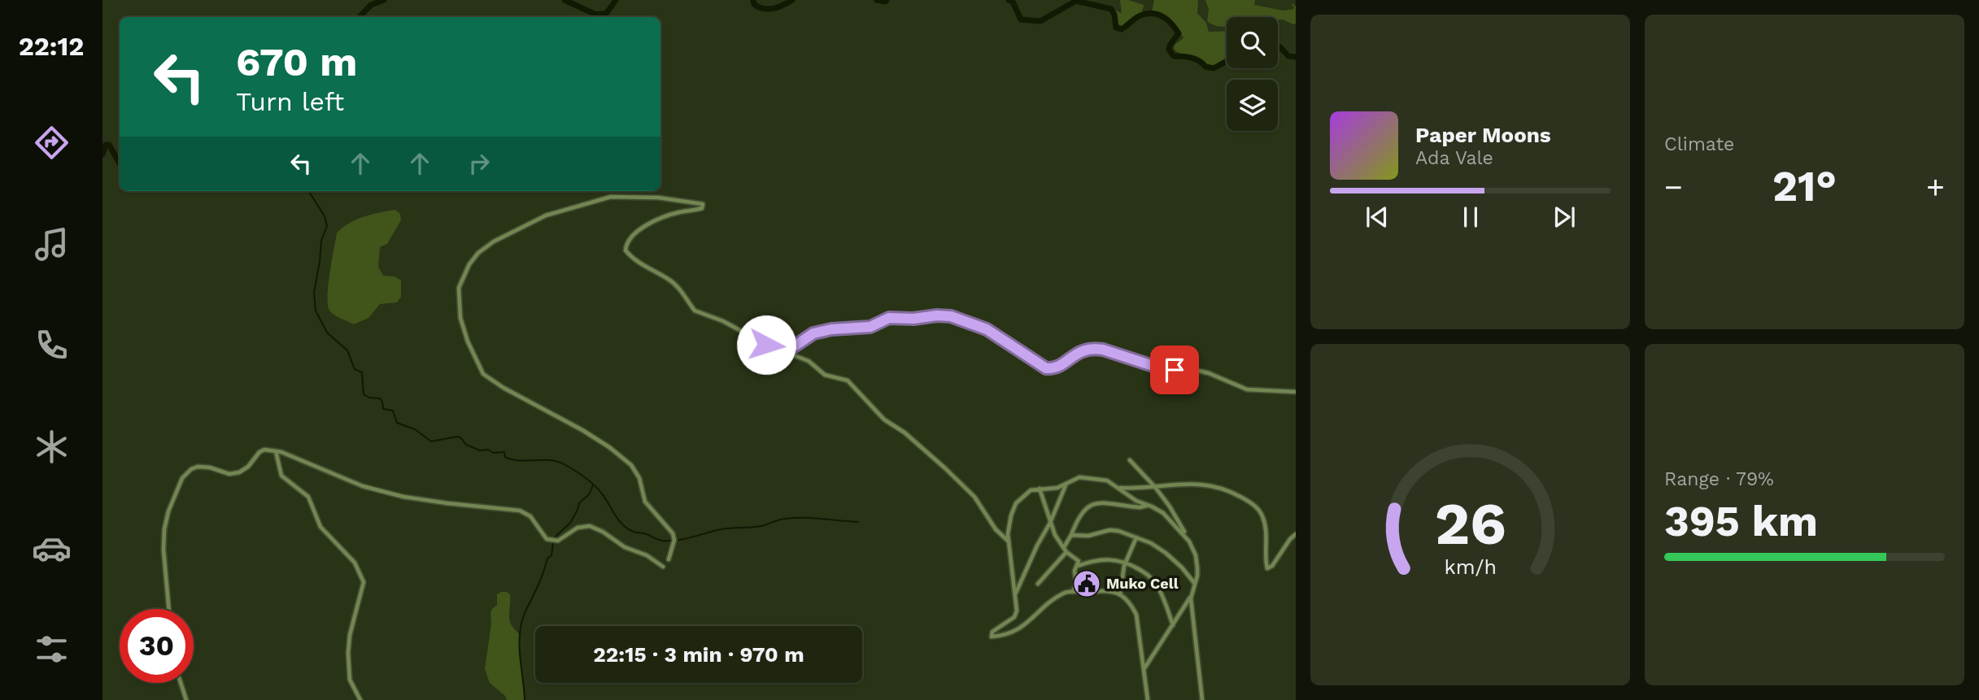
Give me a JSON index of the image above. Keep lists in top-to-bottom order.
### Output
{
  "places": {
    "public building": ["Muko Cell"]
  },
  "page": {
    "tabs": "22:12",
    "tile": [
      "Climate",
      ["Range · 79%", "395 km"]
    ],
    "turn": ["670 m", "Turn left"],
    "song": ["Paper Moons", "Ada Vale"],
    "heat": ["−", "21°", "+"],
    "limit": "30",
    "trip": "22:15 · 3 min · 970 m",
    "gauge": ["26", "km/h"]
  }
}
